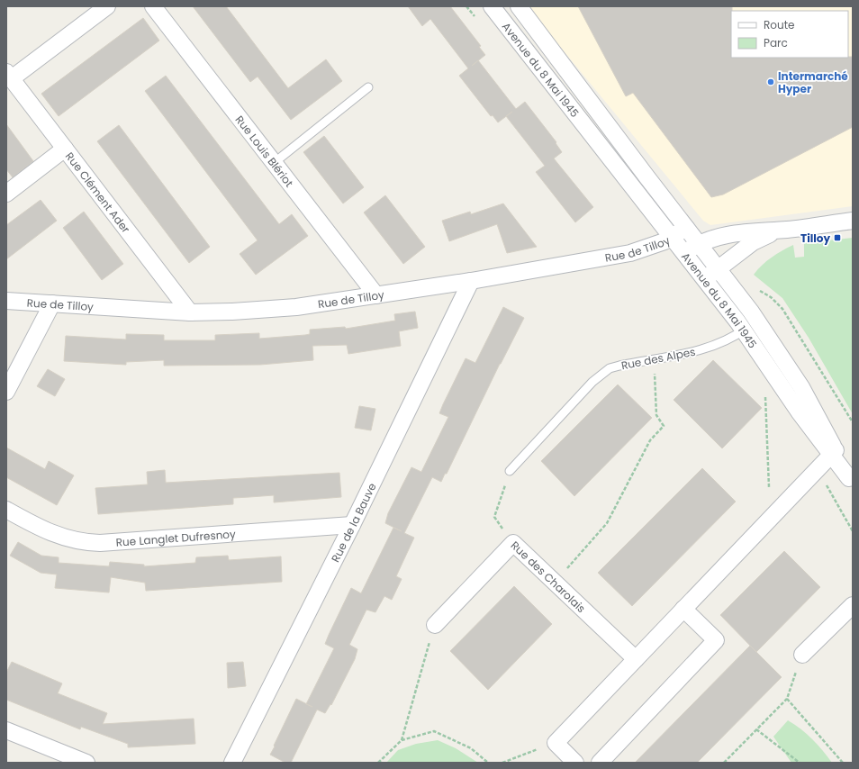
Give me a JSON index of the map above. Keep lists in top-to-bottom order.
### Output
{
  "streets": {
    "street": [
      "Avenue du 8 Mai 1945",
      "Rue Louis Blériot",
      "Rue Clément Ader",
      "Rue de Tilloy",
      "Rue de la Bauve",
      "Rue Langlet Dufresnoy",
      "Rue des Charolais"
    ],
    "lane": ["Rue des Alpes"]
  },
  "crossings": [
    ["Avenue du 8 Mai 1945", "Rue de Tilloy"],
    ["Avenue du 8 Mai 1945", "Rue des Alpes"],
    ["Rue Louis Blériot", "Rue de Tilloy"],
    ["Rue Clément Ader", "Rue de Tilloy"],
    ["Rue de Tilloy", "Rue de la Bauve"],
    ["Rue de la Bauve", "Rue Langlet Dufresnoy"]
  ],
  "places": {
    "other": ["Intermarché Hyper"],
    "transit": ["Tilloy"]
  },
  "legend": ["Route", "Parc"]
}
